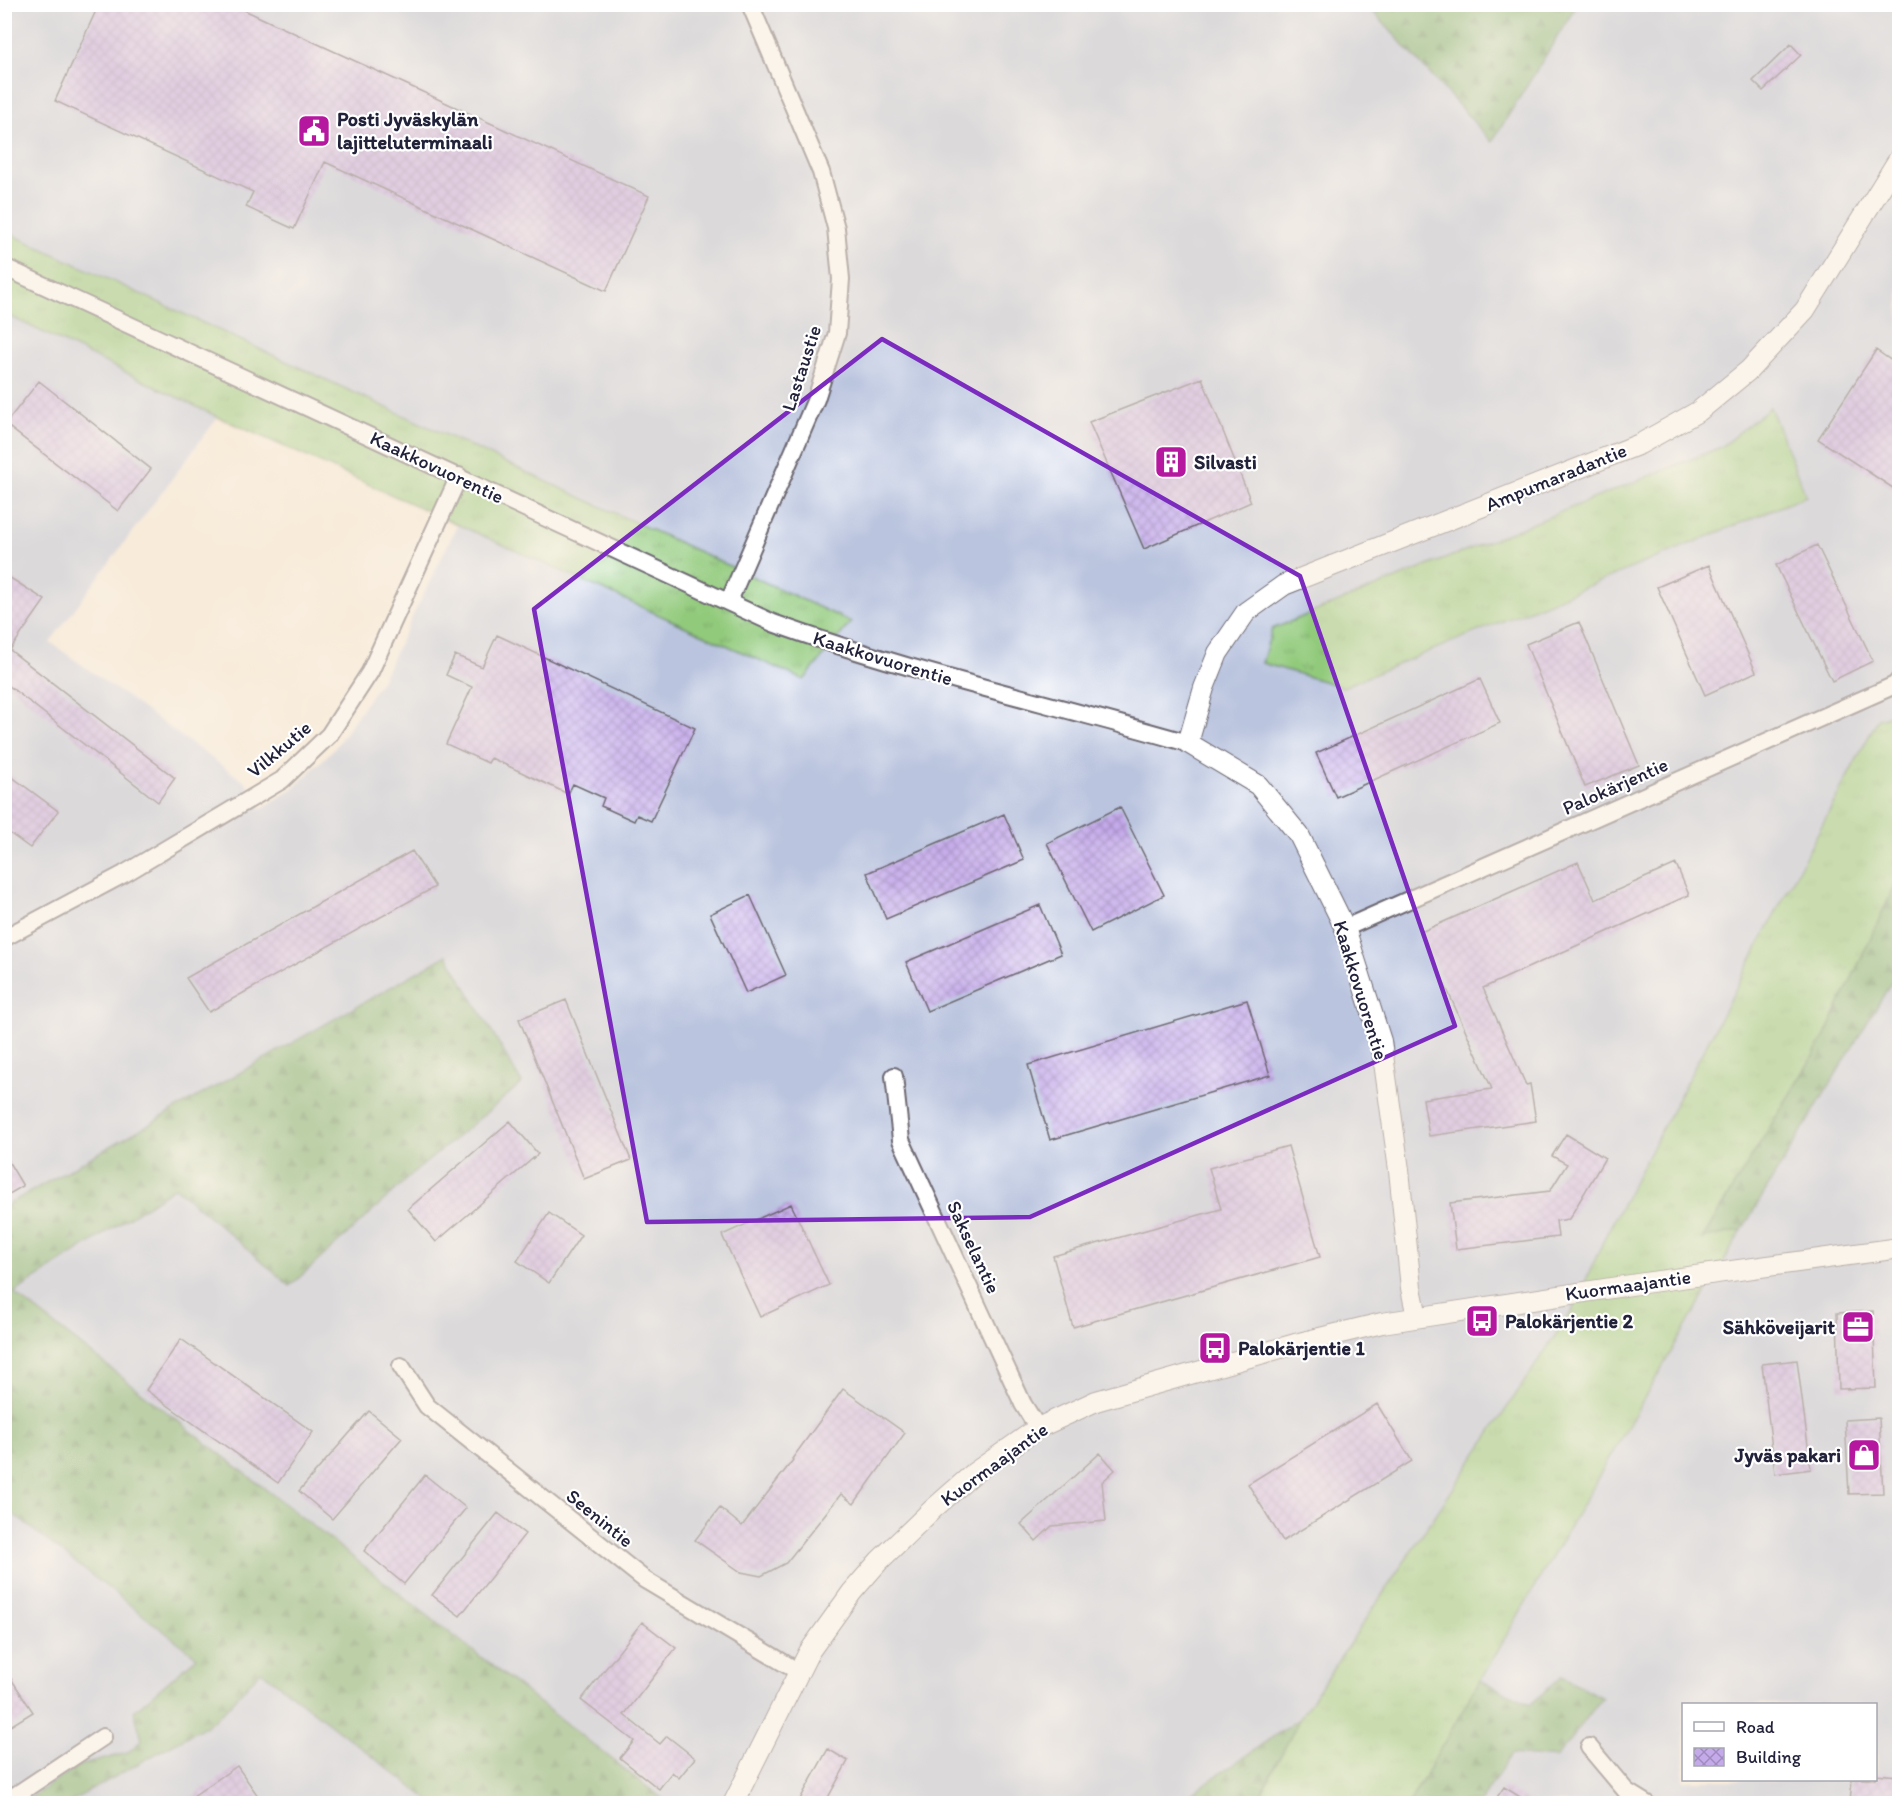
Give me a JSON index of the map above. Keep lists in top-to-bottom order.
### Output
{
  "streets": {
    "street": [
      "Lastaustie",
      "Kaakkovuorentie",
      "Ampumaradantie",
      "Vilkkutie",
      "Palokärjentie",
      "Sakselantie",
      "Kuormaajantie",
      "Seenintie"
    ]
  },
  "crossings": [
    ["Lastaustie", "Kaakkovuorentie"],
    ["Kaakkovuorentie", "Ampumaradantie"],
    ["Kaakkovuorentie", "Vilkkutie"],
    ["Kaakkovuorentie", "Palokärjentie"],
    ["Kaakkovuorentie", "Kuormaajantie"],
    ["Sakselantie", "Kuormaajantie"],
    ["Kuormaajantie", "Seenintie"]
  ],
  "places": {
    "public building": ["Posti Jyväskylän lajitteluterminaali"],
    "building": ["Silvasti"],
    "bus stop": ["Palokärjentie 2", "Palokärjentie 1"],
    "office": ["Sähköveijarit"],
    "shop": ["Jyväs pakari"]
  },
  "legend": ["Road", "Building"]
}
